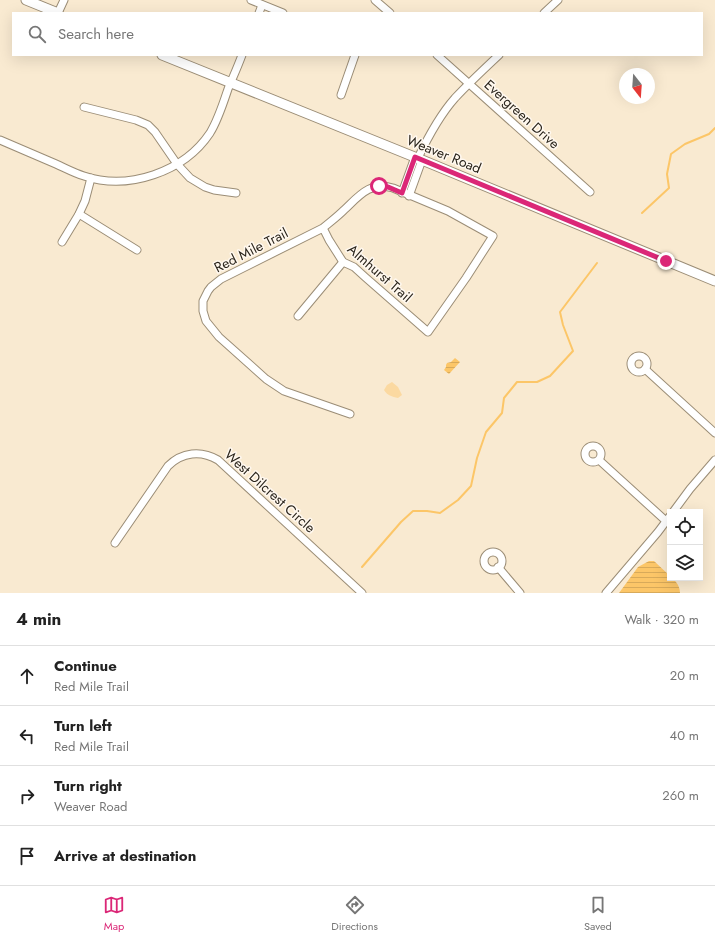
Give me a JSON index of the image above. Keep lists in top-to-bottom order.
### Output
{
  "streets": {
    "main road": ["Weaver Road"],
    "street": [
      "Evergreen Drive",
      "Red Mile Trail",
      "Almhurst Trail",
      "West Dilcrest Circle"
    ]
  },
  "crossings": [
    ["Red Mile Trail", "Almhurst Trail"]
  ],
  "north": "bottom",
  "page": {
    "search": "Search here",
    "heading": ["4 min", "Walk · 320 m"],
    "list": [
      ["Continue", "Red Mile Trail", "20 m"],
      ["Turn left", "Red Mile Trail", "40 m"],
      ["Turn right", "Weaver Road", "260 m"],
      "Arrive at destination"
    ],
    "nav": ["Map", "Directions", "Saved"]
  }
}
